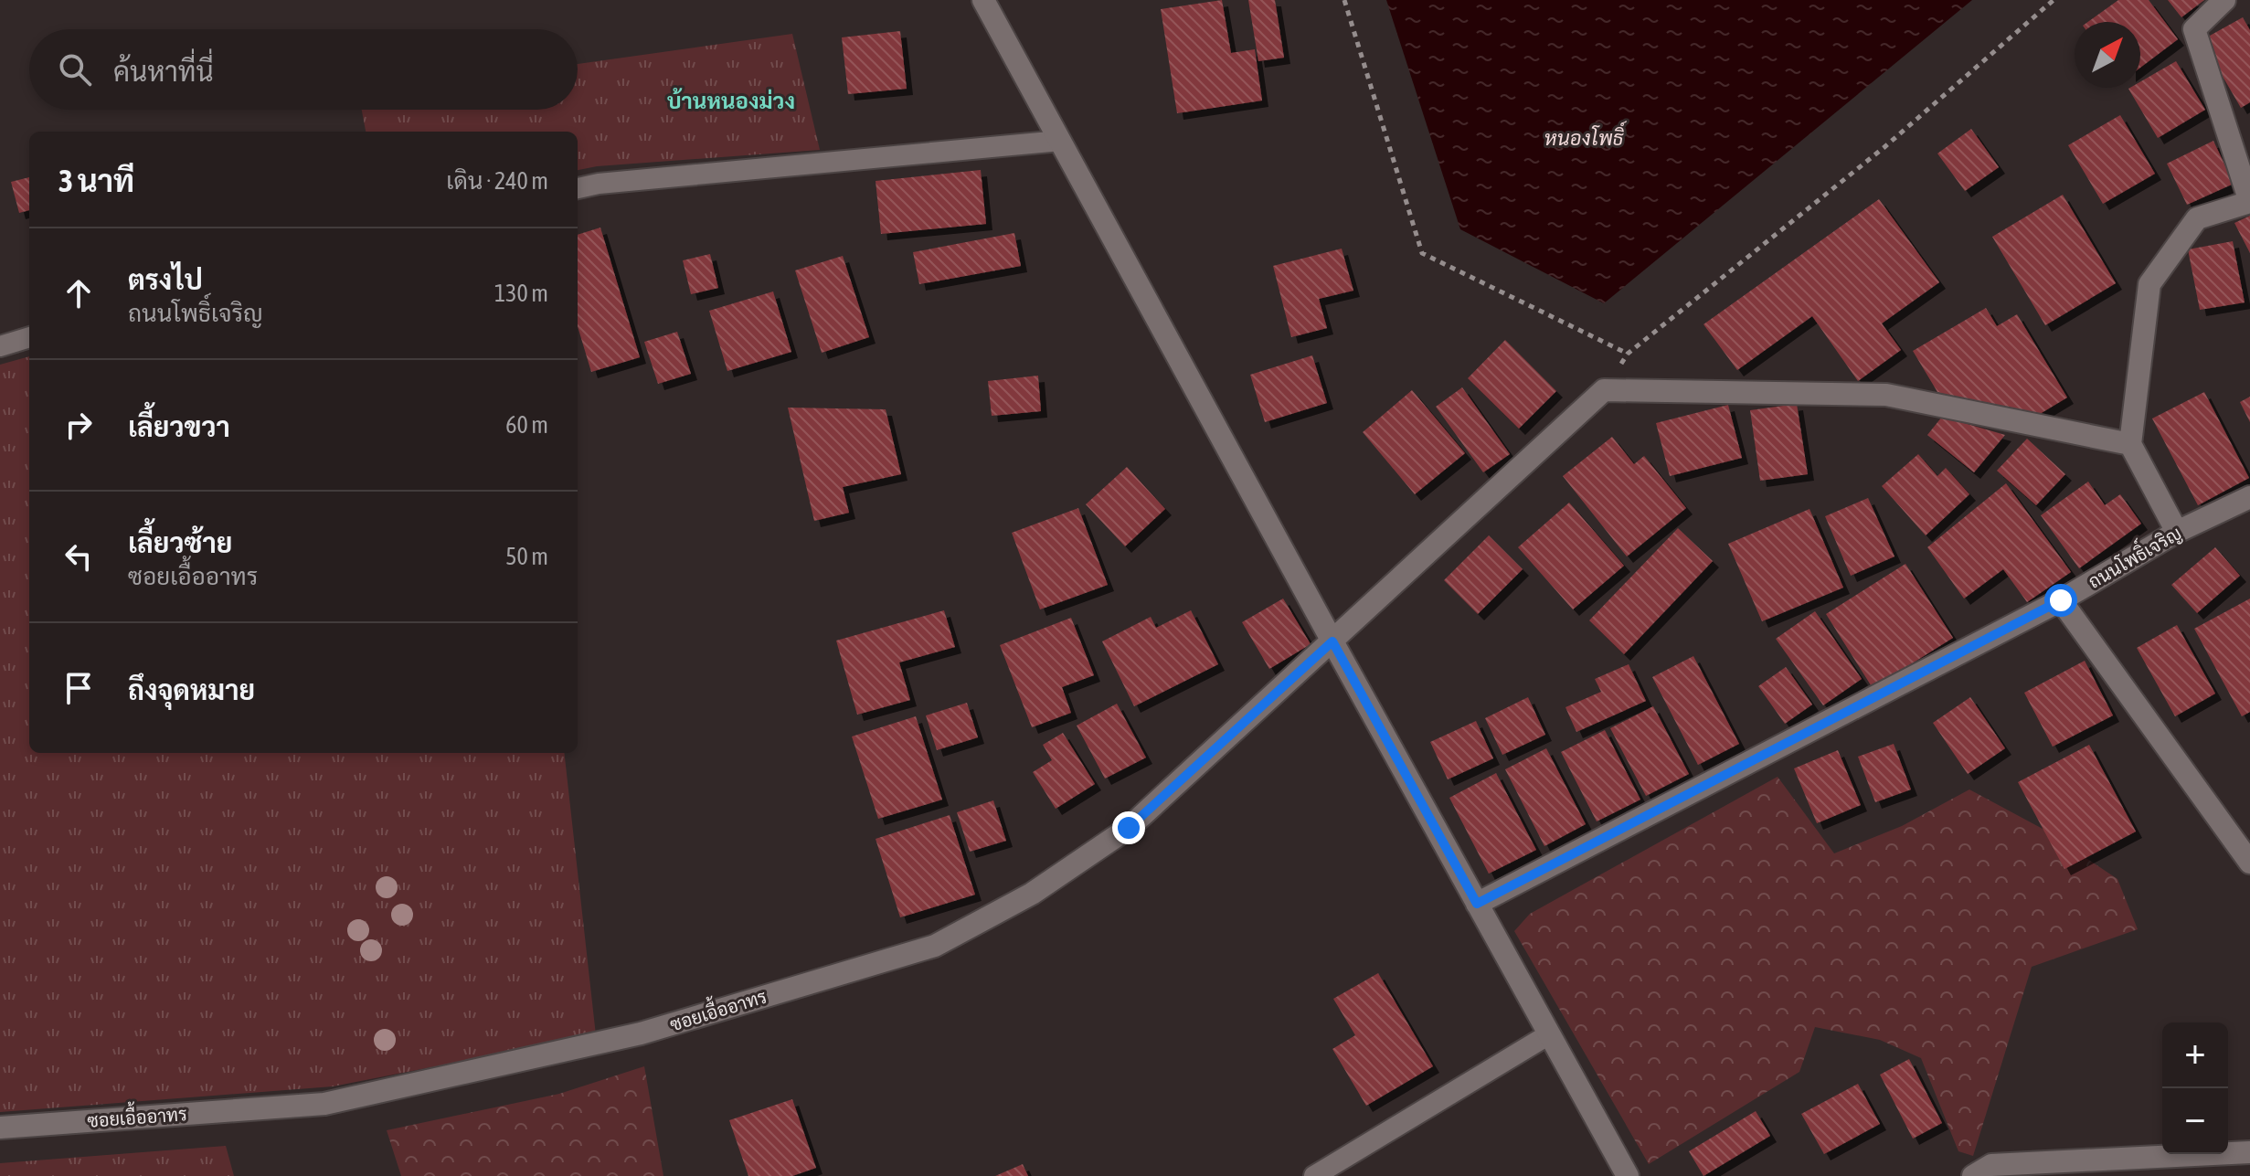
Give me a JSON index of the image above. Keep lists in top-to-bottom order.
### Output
{
  "streets": {
    "street": ["ถนนโพธิ์เจริญ", "ซอยเอื้ออาทร"]
  },
  "districts": ["บ้านหนองม่วง"],
  "water": ["หนองโพธิ์"],
  "north": "top right",
  "page": {
    "search": "ค้นหาที่นี่",
    "heading": ["3 นาที", "เดิน · 240 m"],
    "list": [
      ["ตรงไป", "ถนนโพธิ์เจริญ", "130 m"],
      ["เลี้ยวขวา", "60 m"],
      ["เลี้ยวซ้าย", "ซอยเอื้ออาทร", "50 m"],
      "ถึงจุดหมาย"
    ],
    "map_buttons": ["+", "−"]
  }
}
